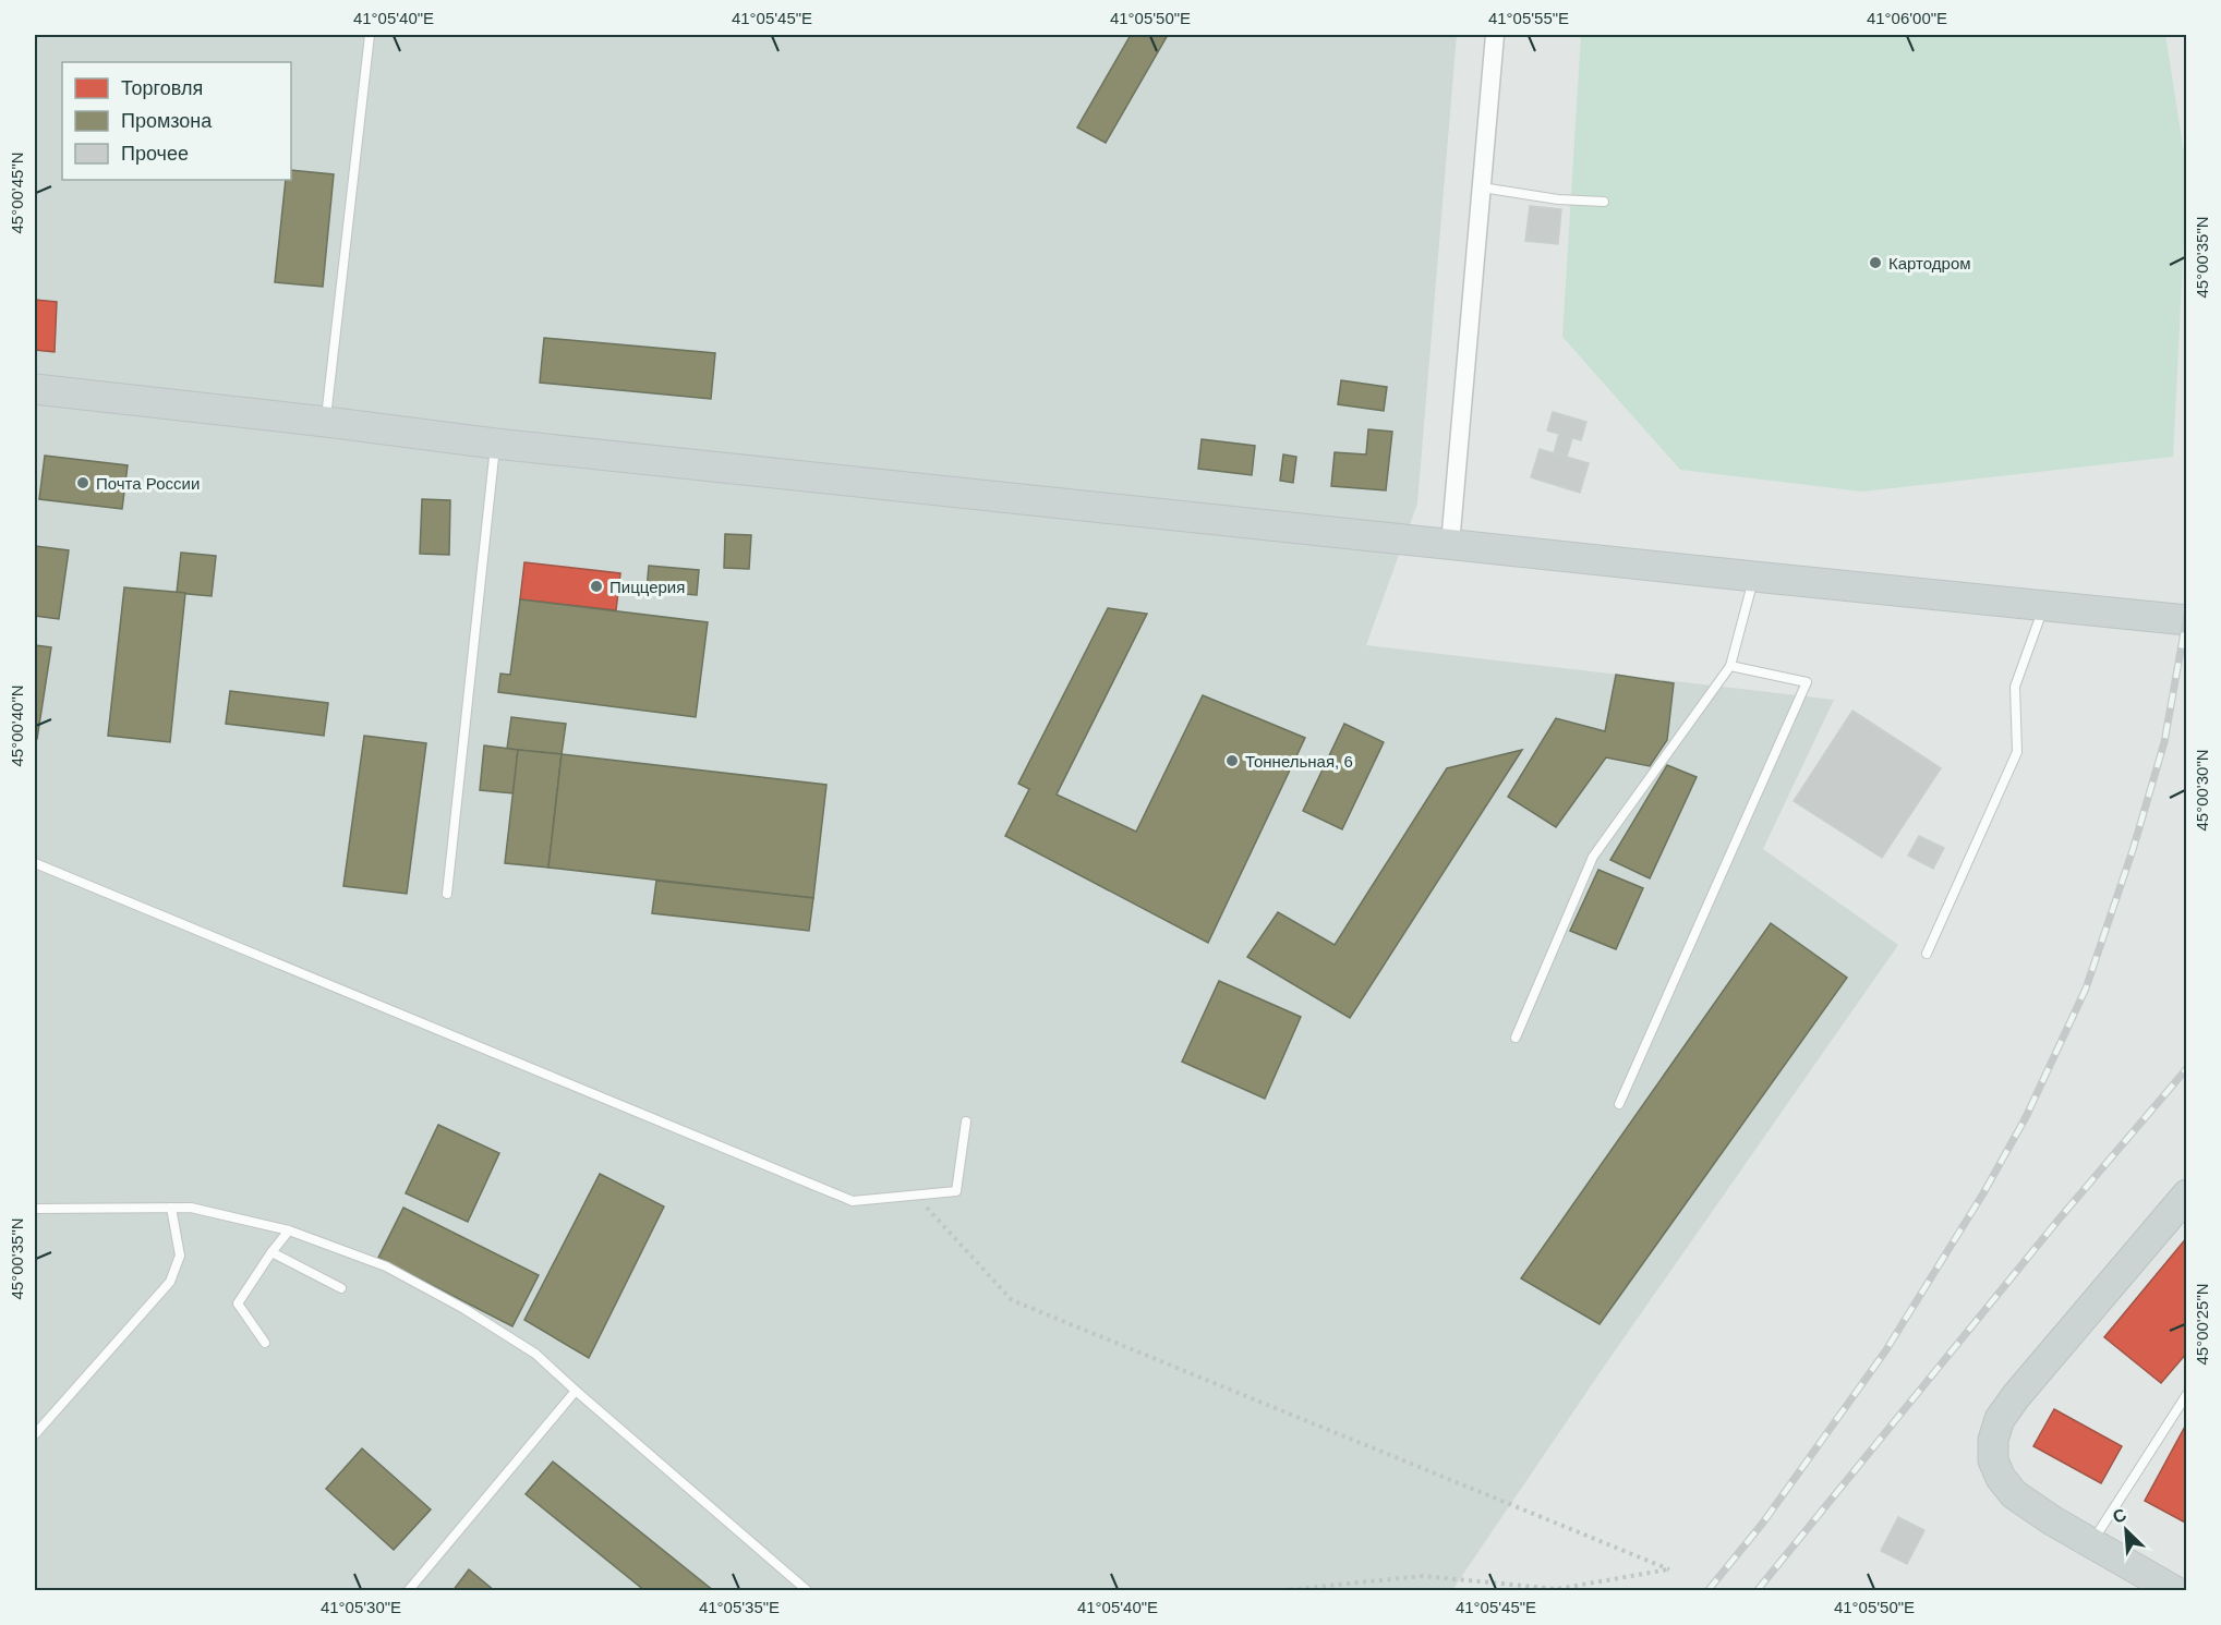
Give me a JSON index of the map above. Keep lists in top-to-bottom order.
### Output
{
  "places": [
    "Картодром",
    "Почта России",
    "Пиццерия",
    "Тоннельная, 6"
  ],
  "legend": ["Торговля", "Промзона", "Прочее"],
  "north": "top left",
  "coordinates": [
    "41°05'40\"E",
    "41°05'45\"E",
    "41°05'50\"E",
    "41°05'55\"E",
    "41°06'00\"E",
    "45°00'45\"N",
    "45°00'35\"N",
    "45°00'40\"N",
    "45°00'30\"N",
    "45°00'25\"N",
    "41°05'30\"E",
    "41°05'35\"E"
  ]
}
